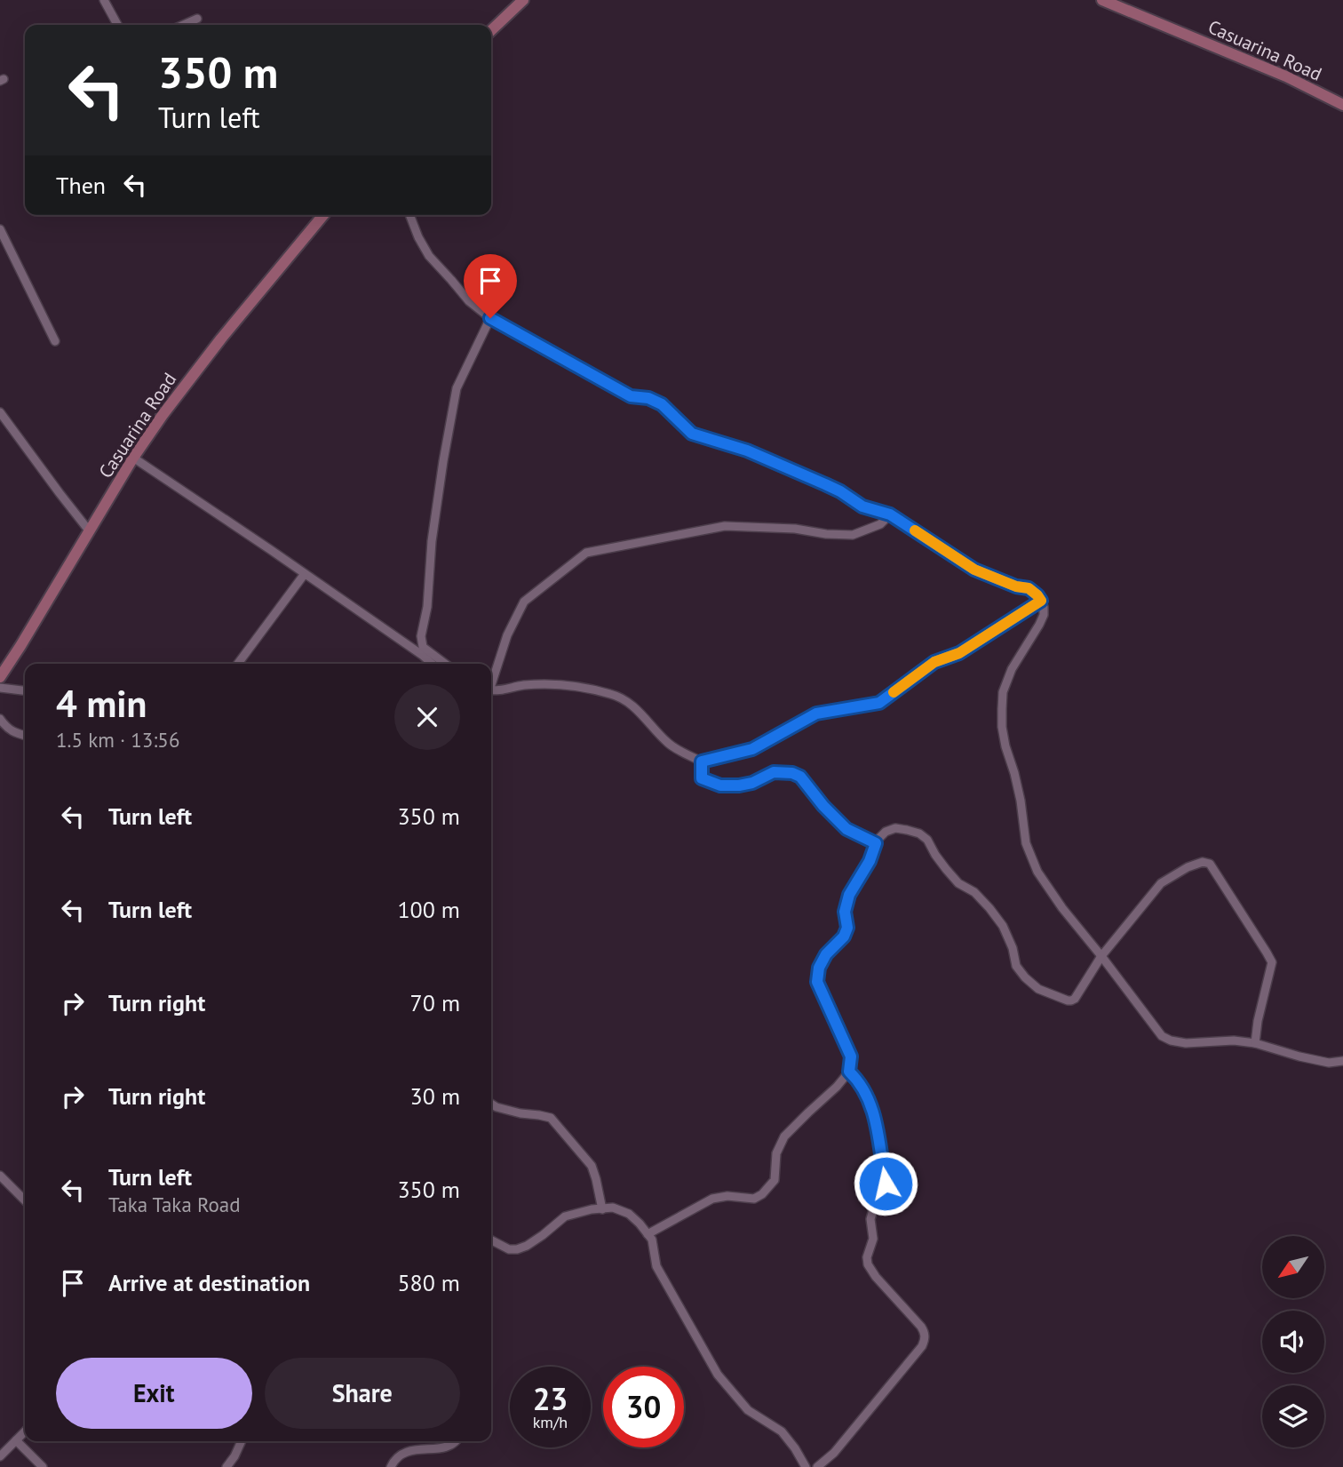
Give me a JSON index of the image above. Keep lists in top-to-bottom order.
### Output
{
  "streets": {
    "street": ["Casuarina Road"]
  },
  "north": "bottom left",
  "page": {
    "turn": ["350 m", "Turn left"],
    "then": "Then",
    "heading": ["4 min", "1.5 km · 13:56"],
    "list": [
      {
        "name": "Turn left",
        "value": "350 m"
      },
      {
        "name": "Turn left",
        "value": "100 m"
      },
      {
        "name": "Turn right",
        "value": "70 m"
      },
      {
        "name": "Turn right",
        "value": "30 m"
      },
      {
        "name": "Turn left",
        "note": "Taka Taka Road",
        "value": "350 m"
      },
      {
        "name": "Arrive at destination",
        "value": "580 m"
      }
    ],
    "buttons": ["Exit", "Share"],
    "speed": "23 km/h",
    "limit": "30"
  }
}
